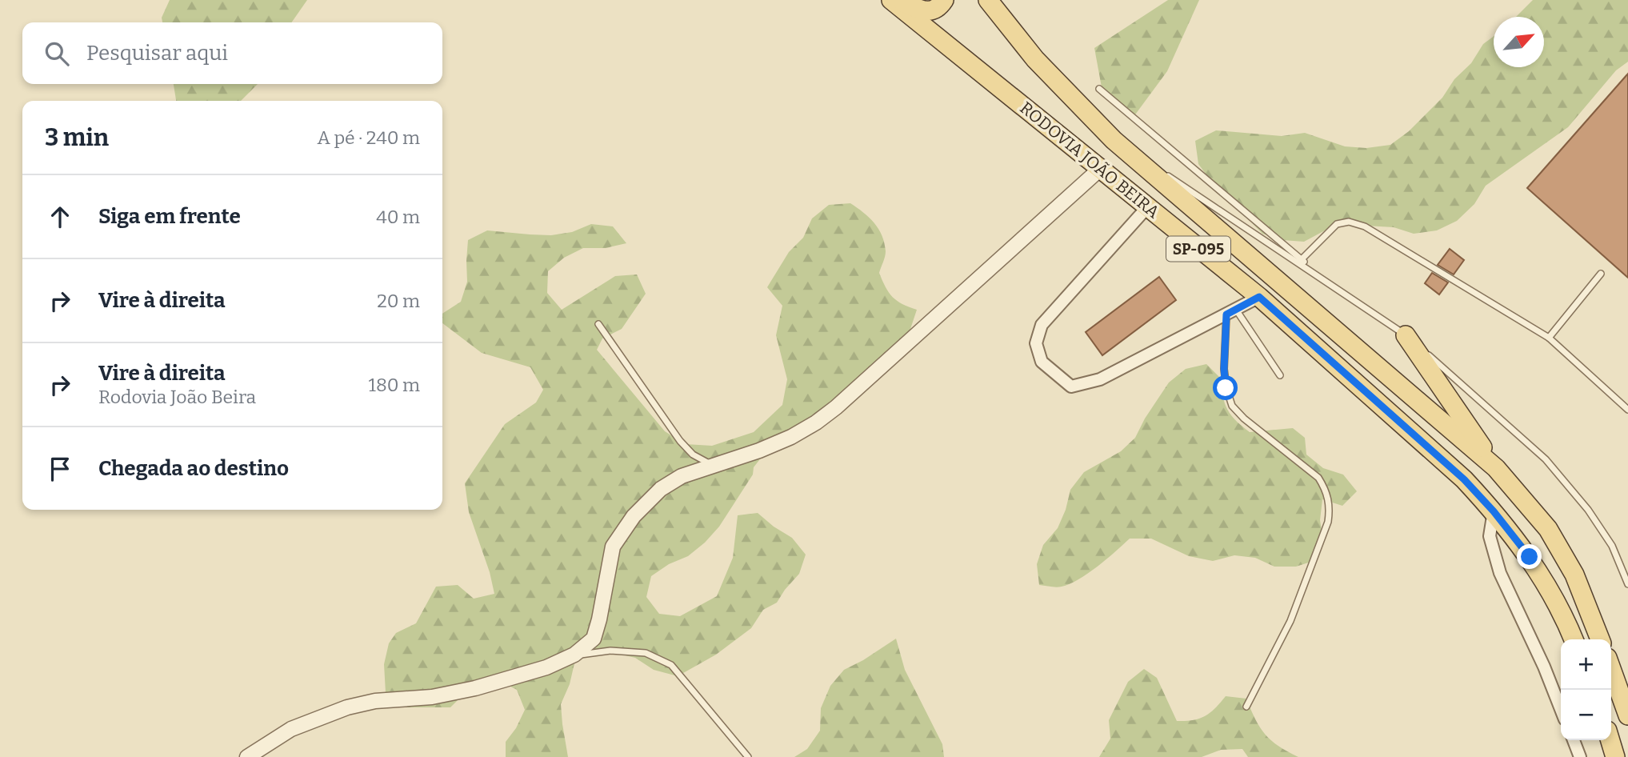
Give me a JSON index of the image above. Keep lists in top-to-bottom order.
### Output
{
  "streets": {
    "main road": ["RODOVIA JOÃO BEIRA", "SP-095"]
  },
  "north": "top right",
  "page": {
    "search": "Pesquisar aqui",
    "heading": ["3 min", "A pé · 240 m"],
    "list": [
      ["Siga em frente", "40 m"],
      ["Vire à direita", "20 m"],
      ["Vire à direita", "Rodovia João Beira", "180 m"],
      "Chegada ao destino"
    ],
    "map_buttons": ["+", "−"]
  }
}
